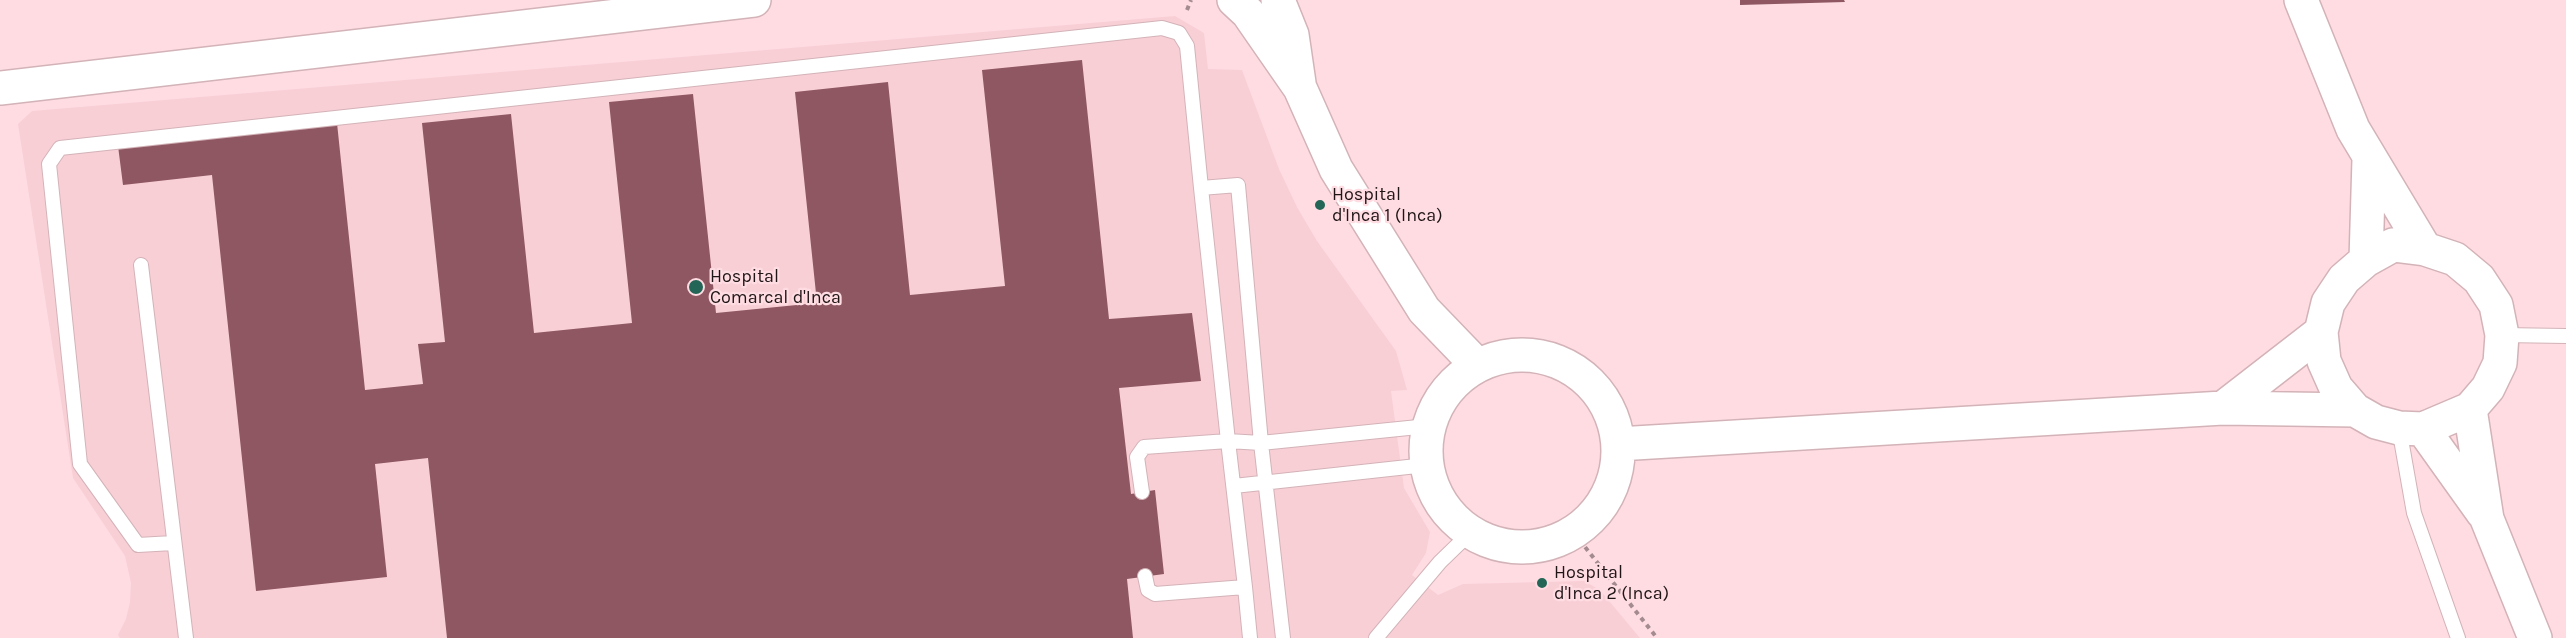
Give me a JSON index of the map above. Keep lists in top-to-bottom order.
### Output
{
  "places": ["Hospital d'Inca 1 (Inca)", "Hospital Comarcal d'Inca", "Hospital d'Inca 2 (Inca)"]
}
